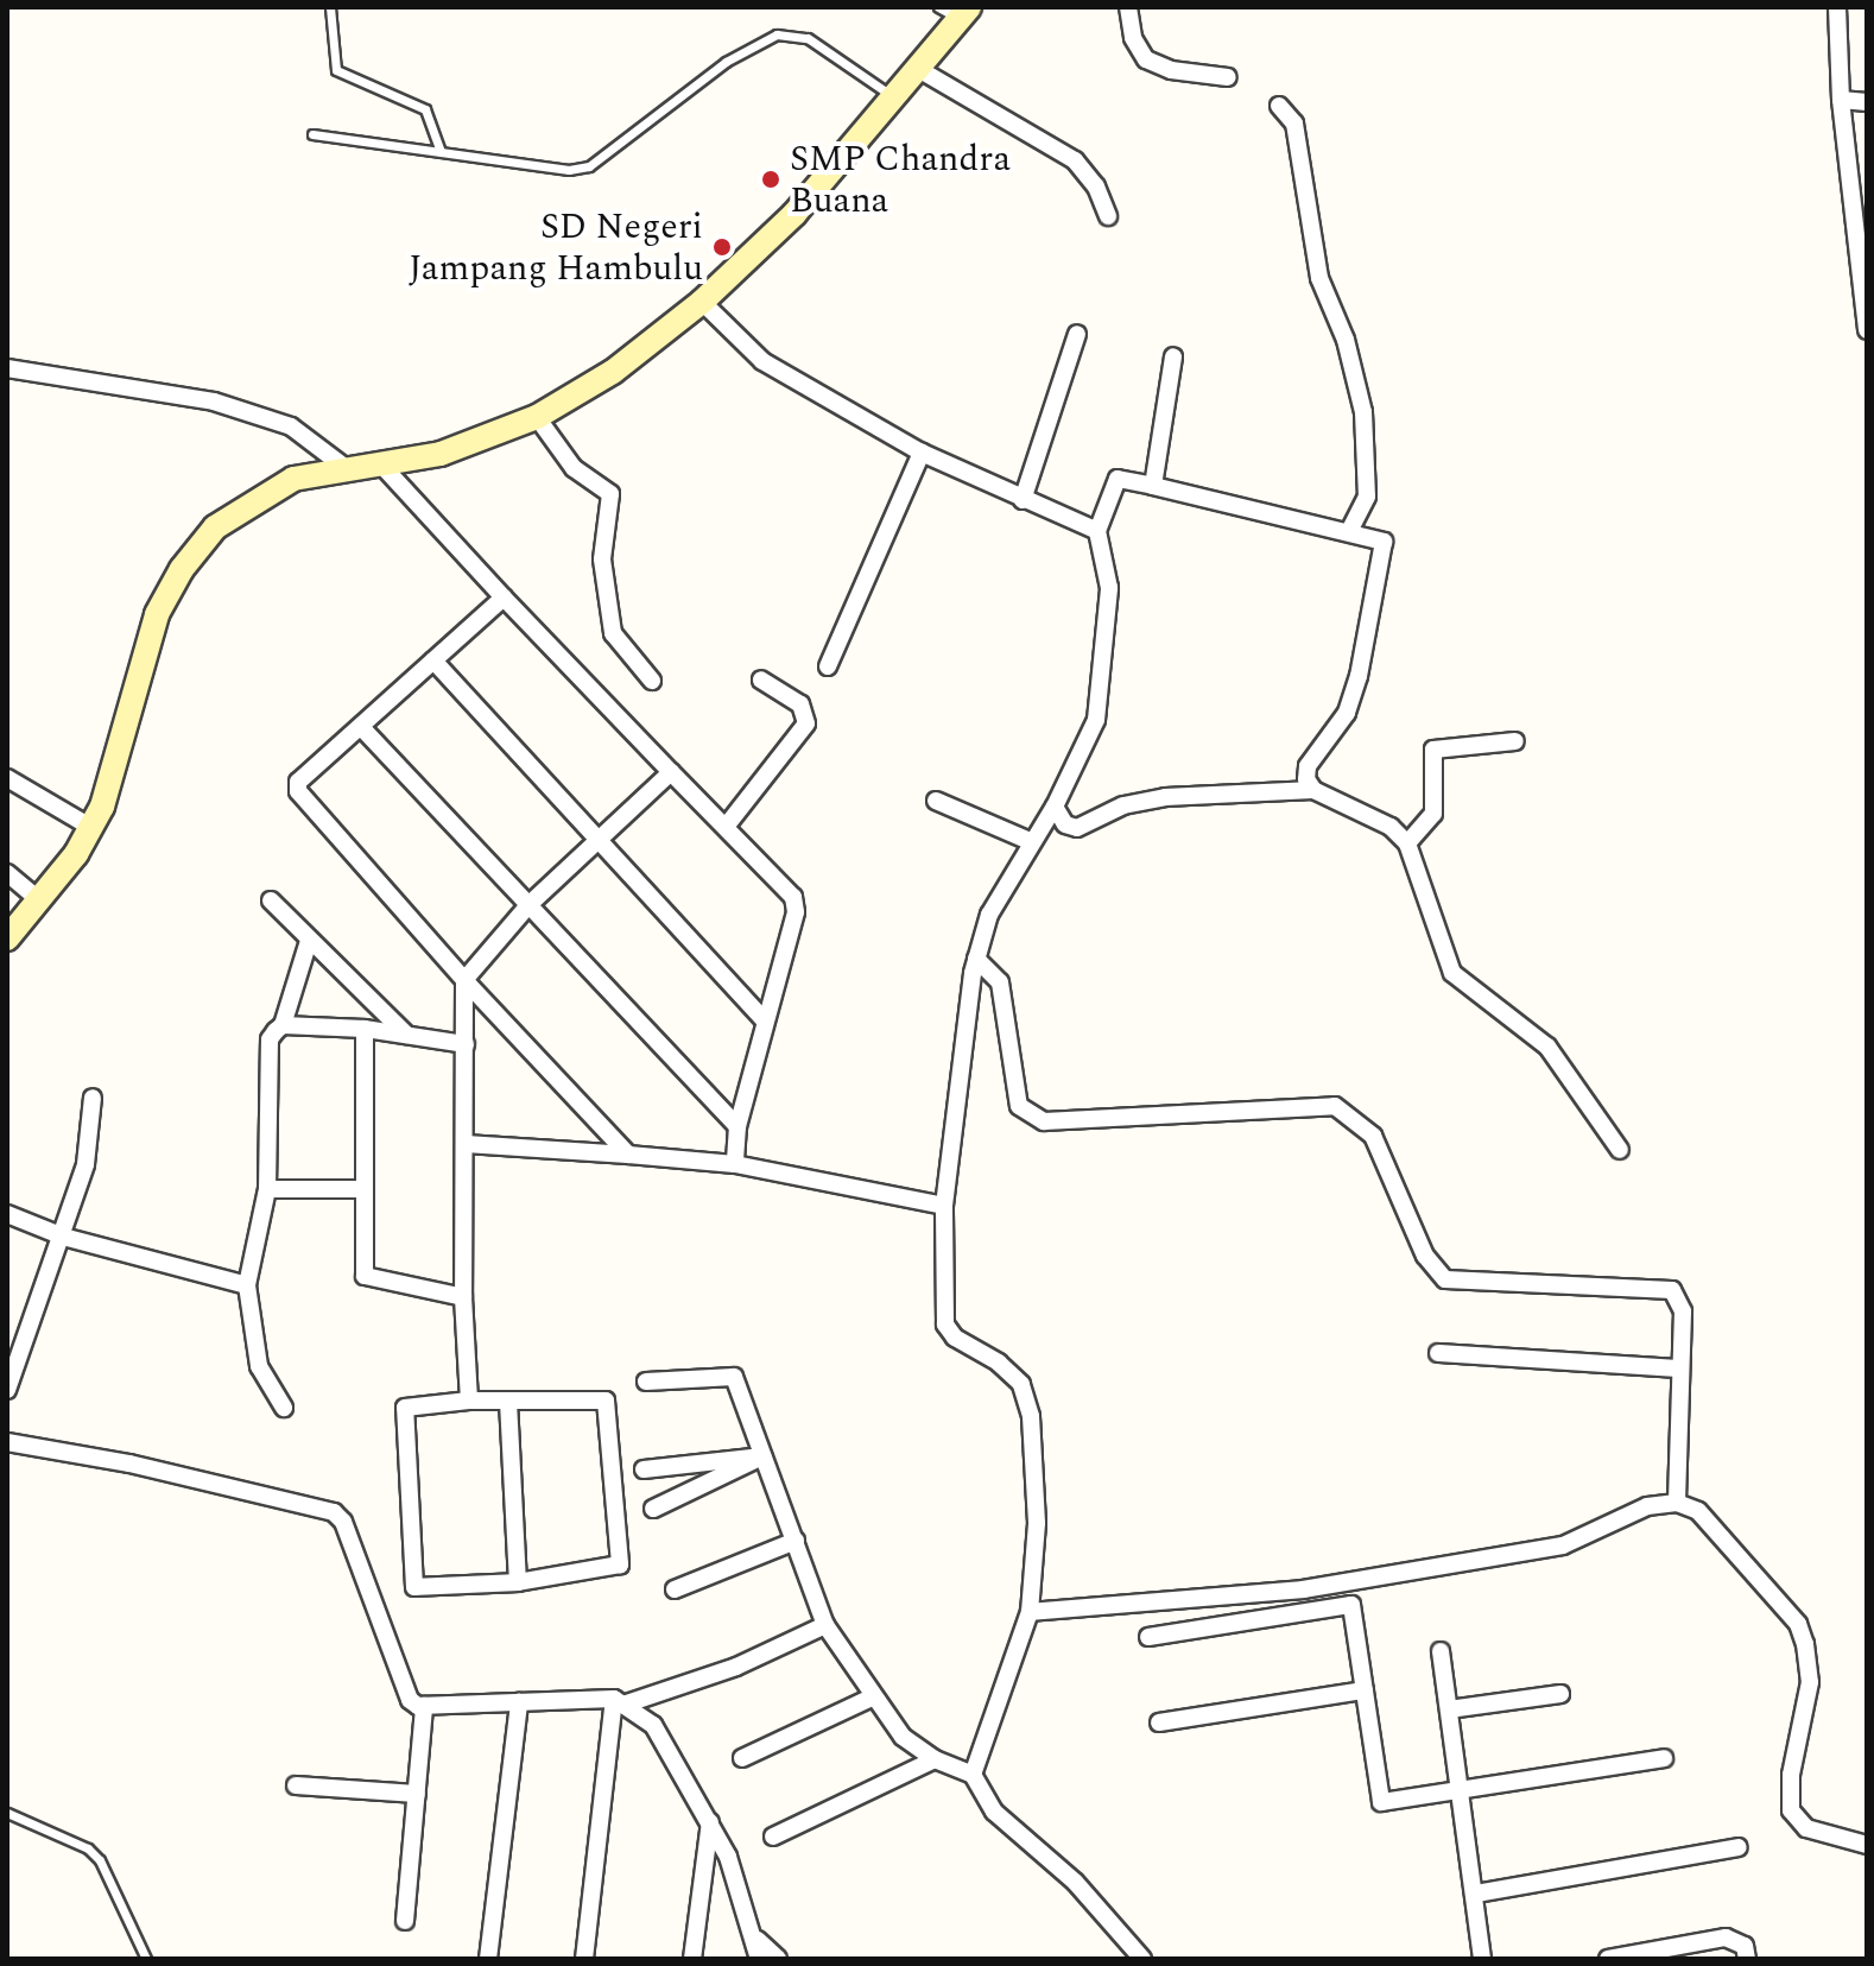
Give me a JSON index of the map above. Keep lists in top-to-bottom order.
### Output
{
  "places": ["SMP Chandra Buana", "SD Negeri Jampang Hambulu"]
}
